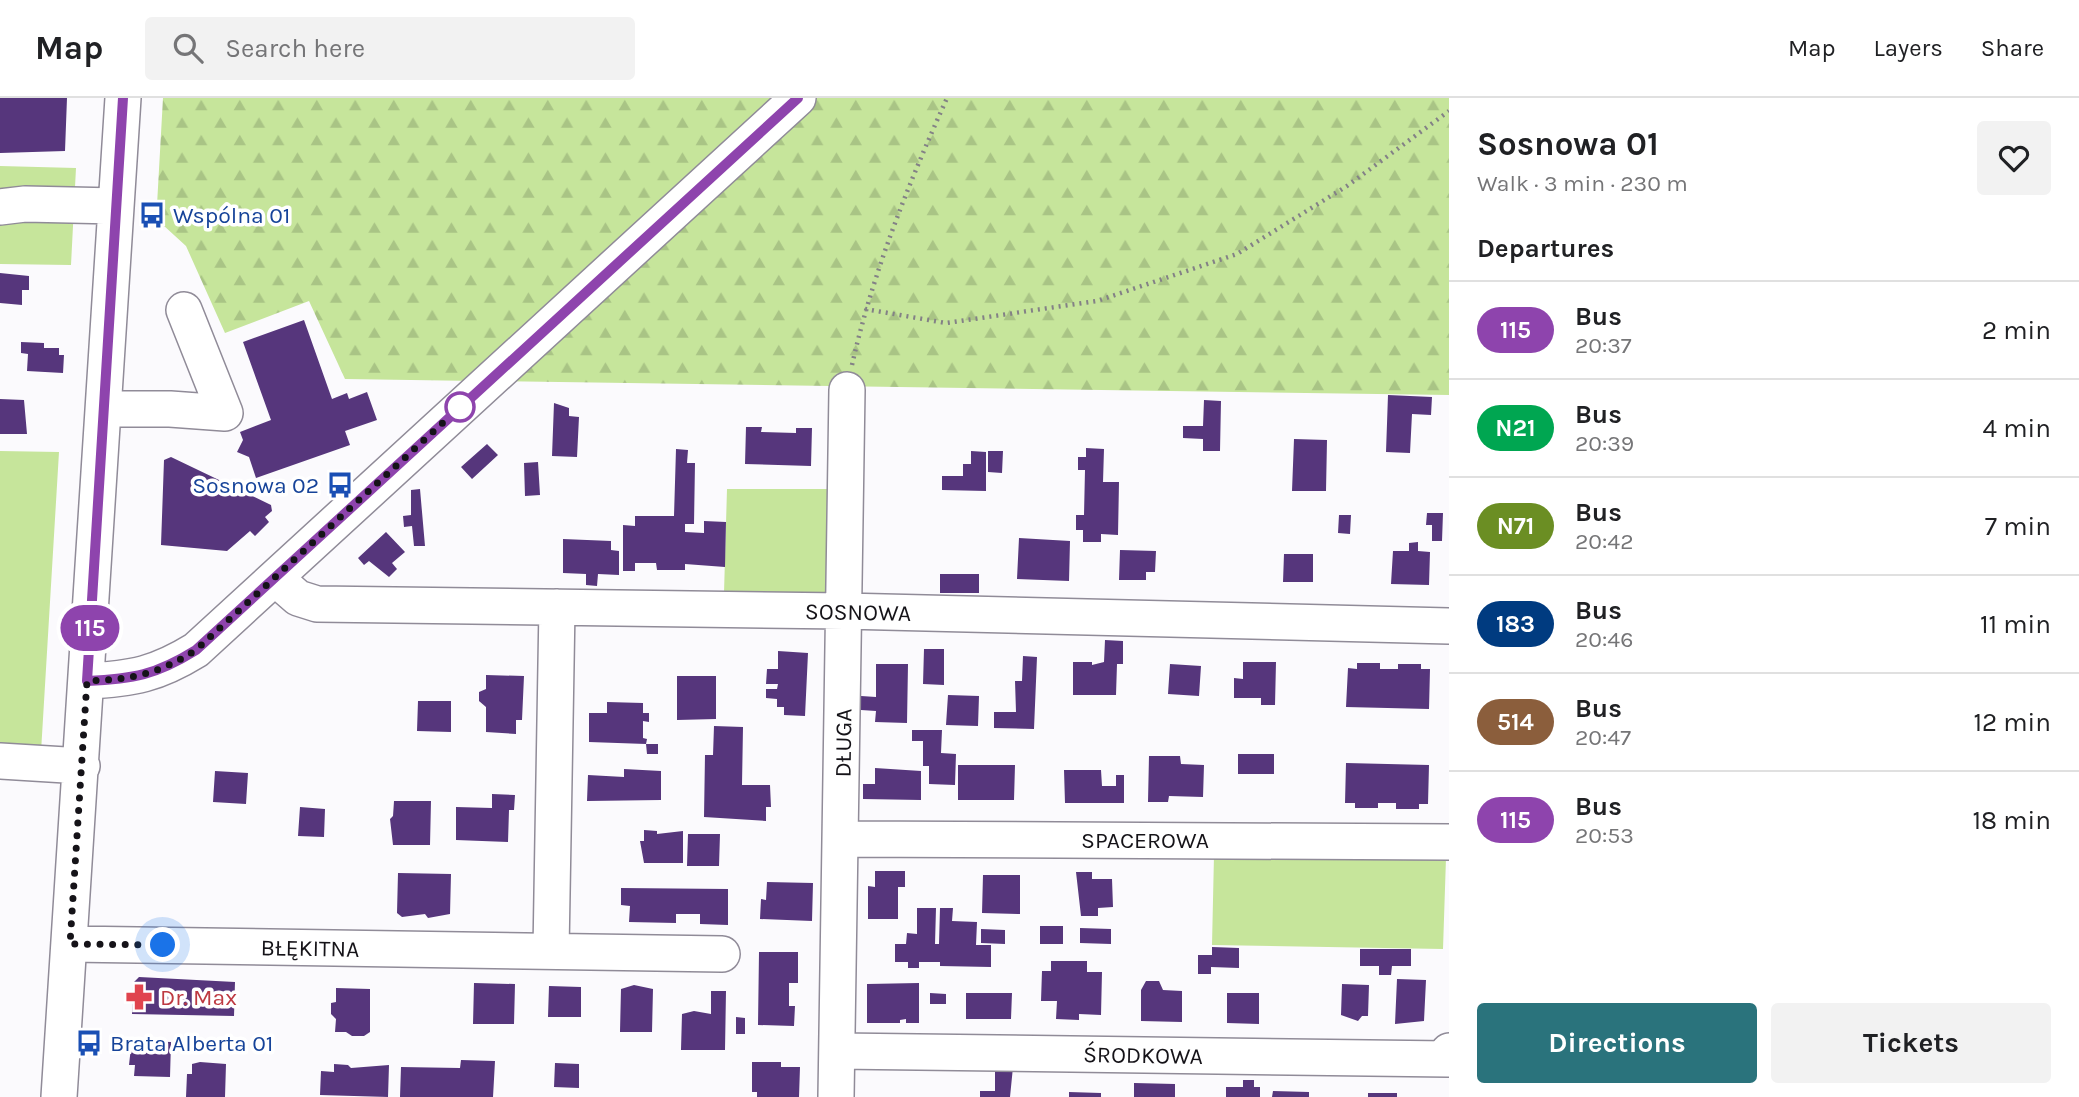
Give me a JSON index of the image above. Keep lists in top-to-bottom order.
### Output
{
  "streets": {
    "street": [
      "SOSNOWA",
      "DŁUGA",
      "SPACEROWA",
      "BŁĘKITNA",
      "ŚRODKOWA"
    ]
  },
  "crossings": [
    ["SOSNOWA", "DŁUGA"],
    ["DŁUGA", "SPACEROWA"],
    ["DŁUGA", "ŚRODKOWA"]
  ],
  "places": {
    "bus stop": ["Wspólna 01", "Sosnowa 02", "Brata Alberta 01"],
    "pharmacy": ["Dr. Max"]
  },
  "lines": ["bus line 115"],
  "page": {
    "header": "Map",
    "search": "Search here",
    "nav": ["Map", "Layers", "Share"],
    "on_map": "115",
    "heading": [
      ["Sosnowa 01", "Walk · 3 min · 230 m"],
      "Departures"
    ],
    "list": [
      {
        "mark": "115",
        "name": "Bus",
        "note": "20:37",
        "value": "2 min"
      },
      {
        "mark": "N21",
        "name": "Bus",
        "note": "20:39",
        "value": "4 min"
      },
      {
        "mark": "N71",
        "name": "Bus",
        "note": "20:42",
        "value": "7 min"
      },
      {
        "mark": "183",
        "name": "Bus",
        "note": "20:46",
        "value": "11 min"
      },
      {
        "mark": "514",
        "name": "Bus",
        "note": "20:47",
        "value": "12 min"
      },
      {
        "mark": "115",
        "name": "Bus",
        "note": "20:53",
        "value": "18 min"
      }
    ],
    "buttons": ["Directions", "Tickets"]
  }
}
